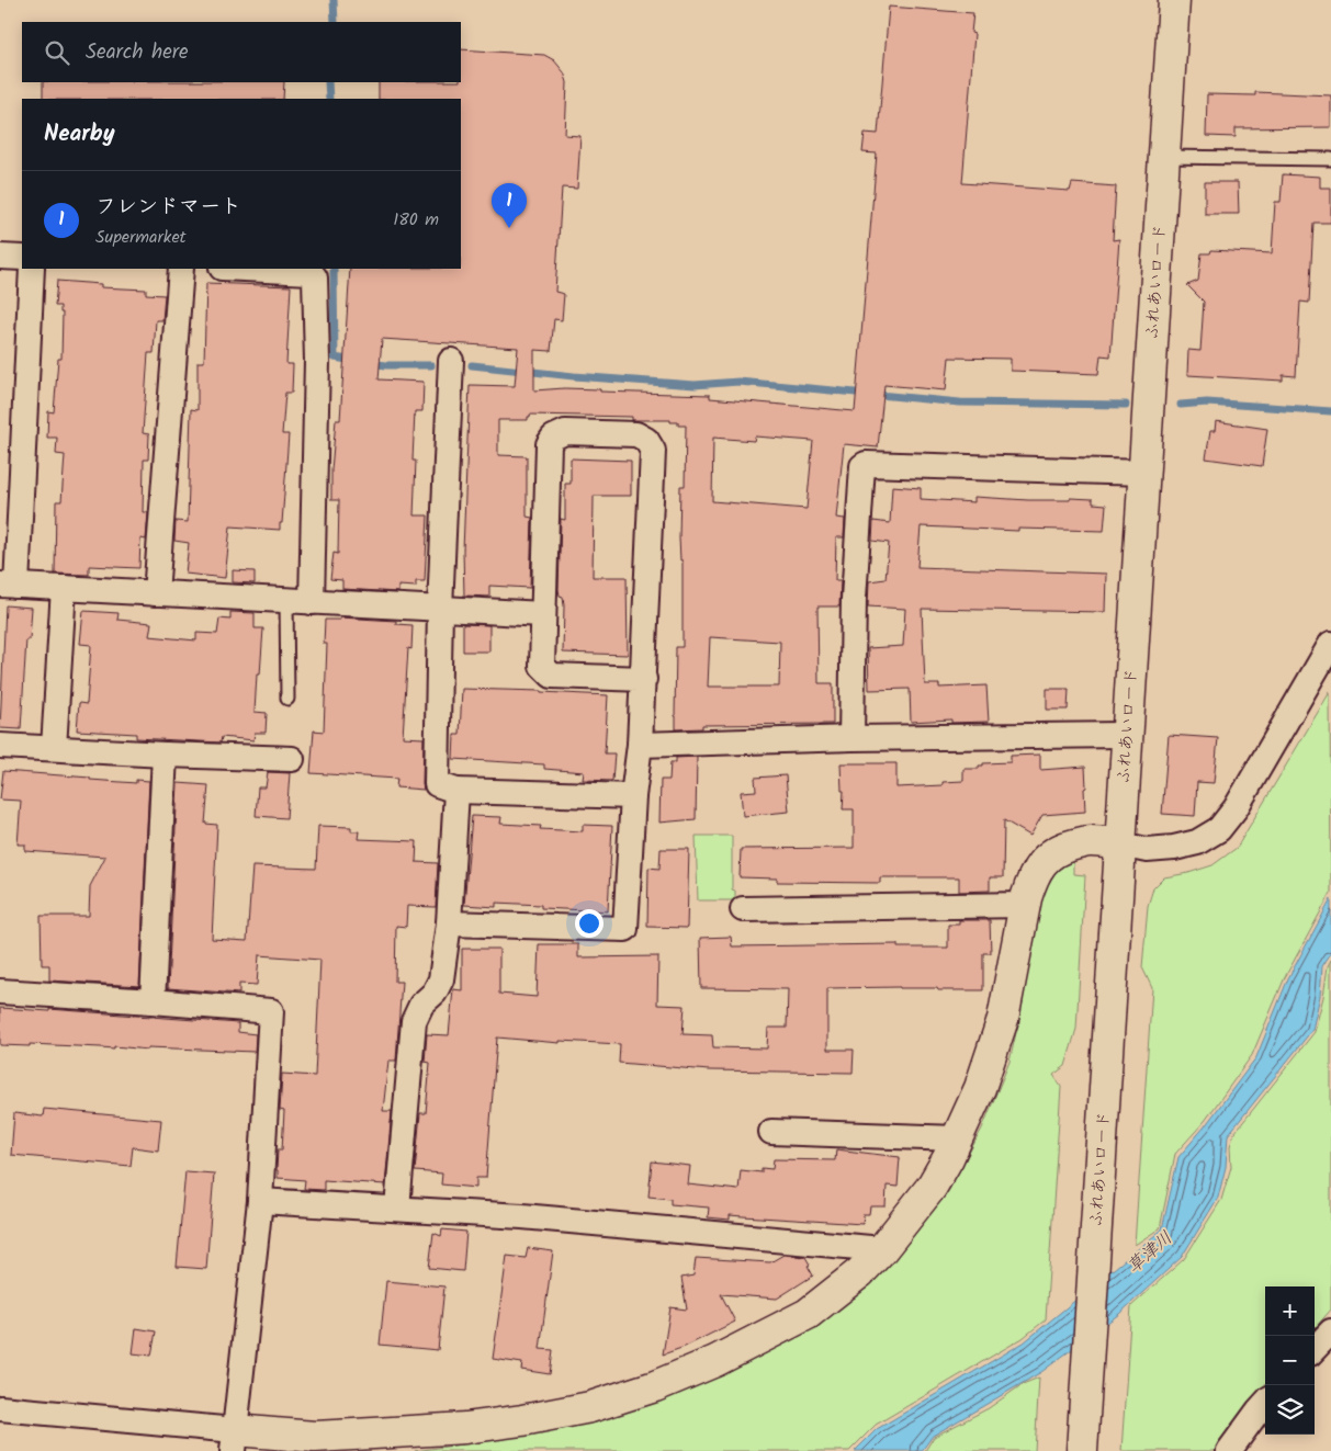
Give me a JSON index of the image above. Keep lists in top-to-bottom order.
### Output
{
  "streets": {
    "street": ["ふれあいロード"]
  },
  "water": ["草津川"],
  "page": {
    "search": "Search here",
    "heading": "Nearby",
    "list": [
      {
        "mark": "1",
        "name": "フレンドマート",
        "note": "Supermarket",
        "value": "180 m"
      }
    ],
    "pins": "1",
    "map_buttons": ["+", "−"]
  }
}
